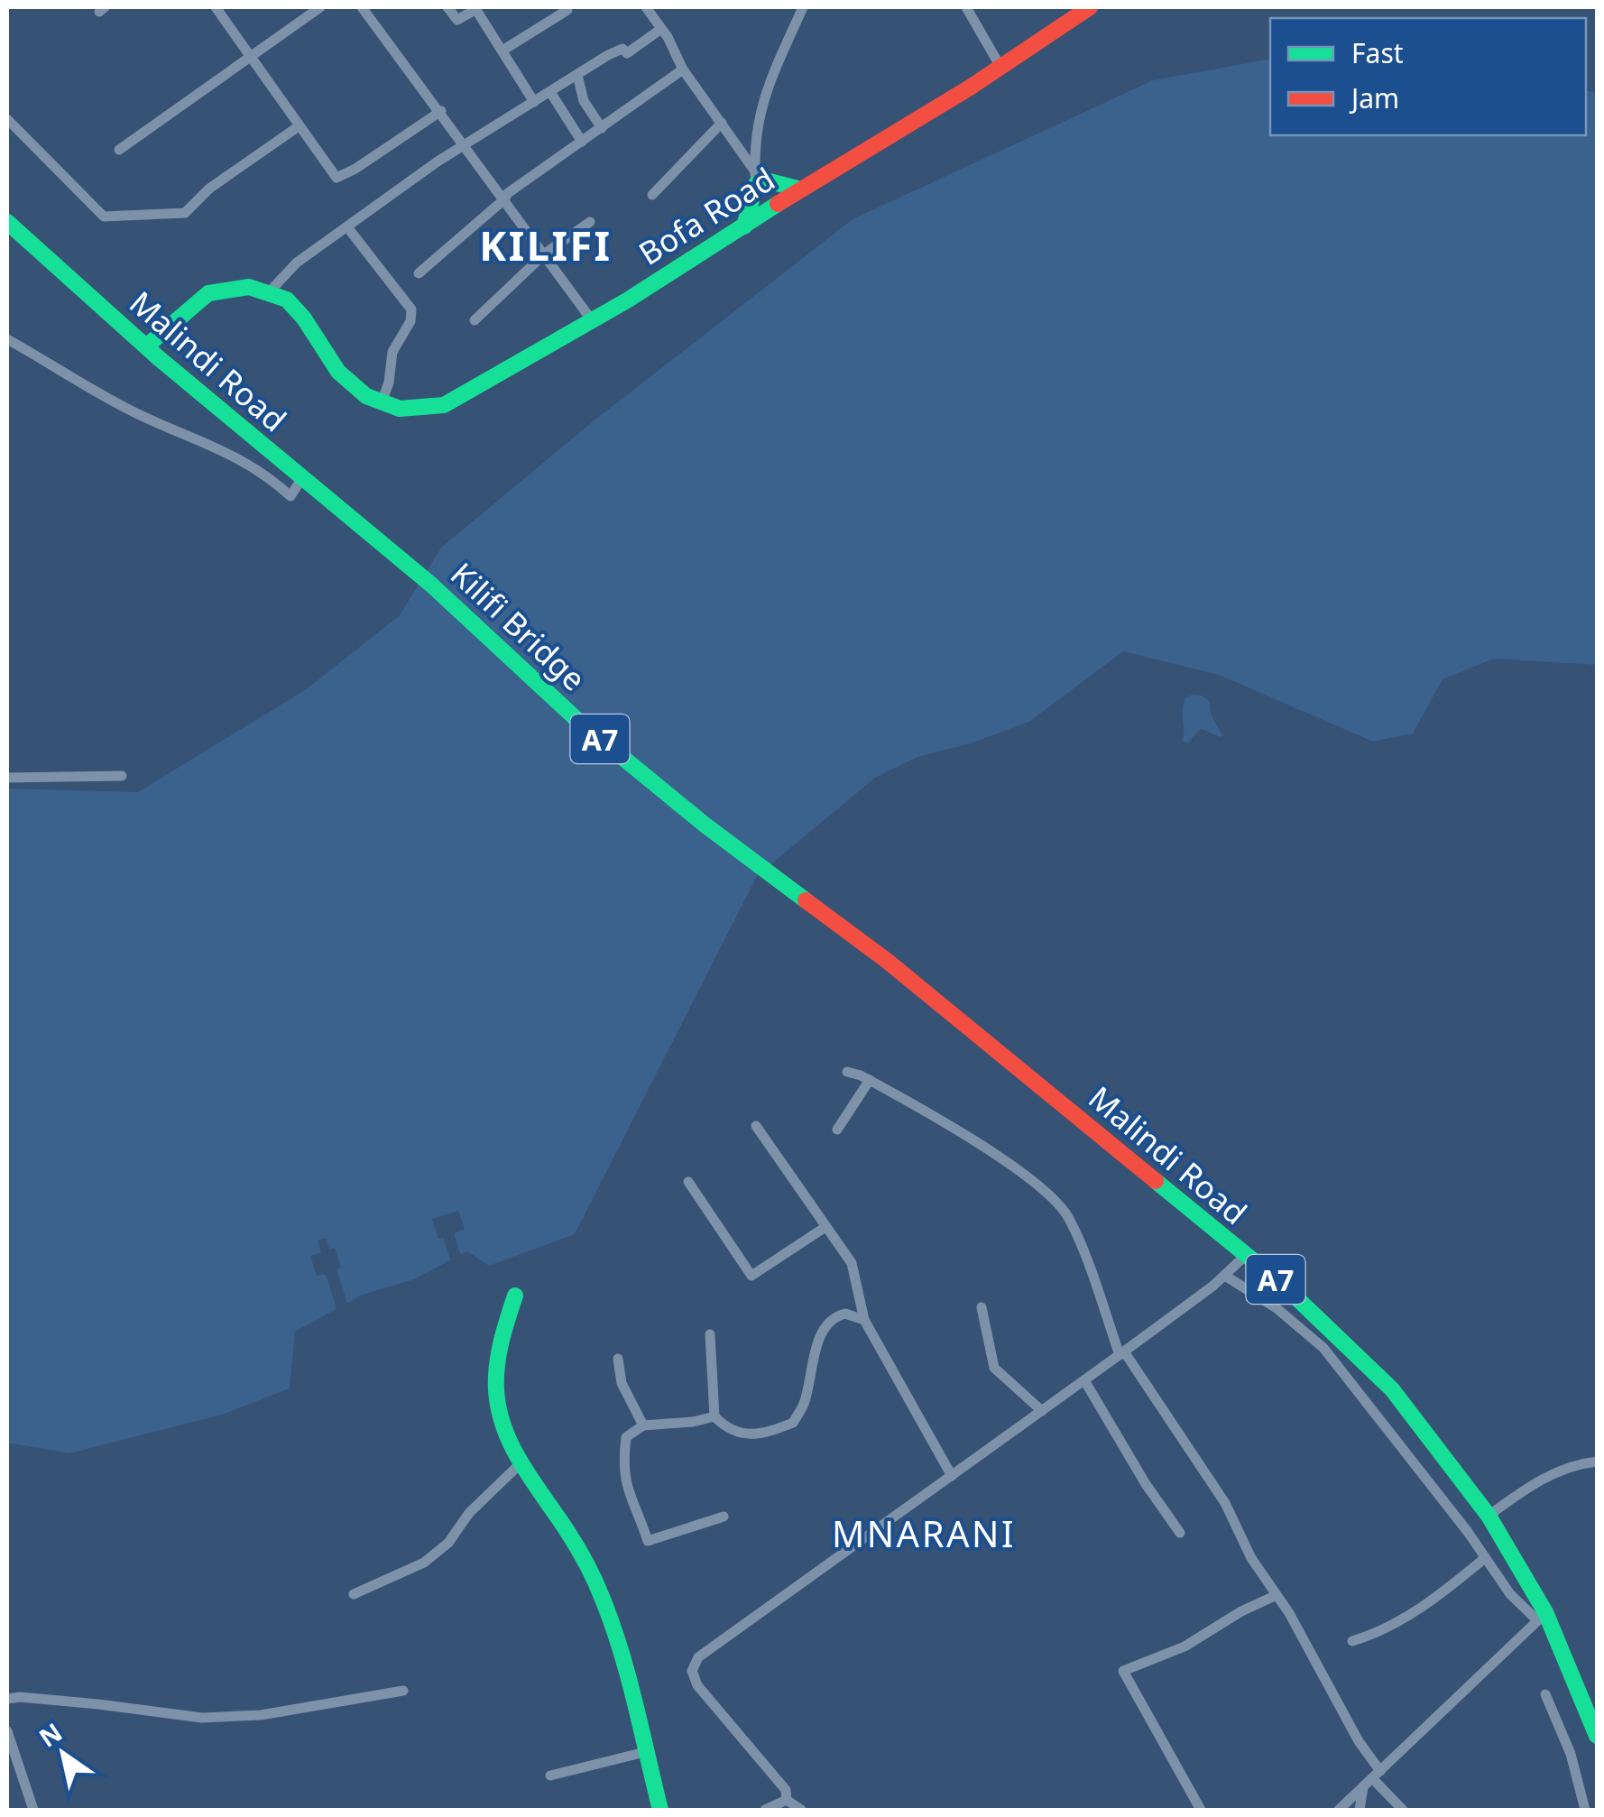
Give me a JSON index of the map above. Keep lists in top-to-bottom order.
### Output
{
  "streets": {
    "main road": [
      "Bofa Road",
      "Malindi Road",
      "Kilifi Bridge",
      "A7"
    ]
  },
  "crossings": [
    ["Malindi Road", "Kilifi Bridge"]
  ],
  "districts": ["KILIFI", "MNARANI"],
  "legend": ["Fast", "Jam"],
  "north": "top left"
}
